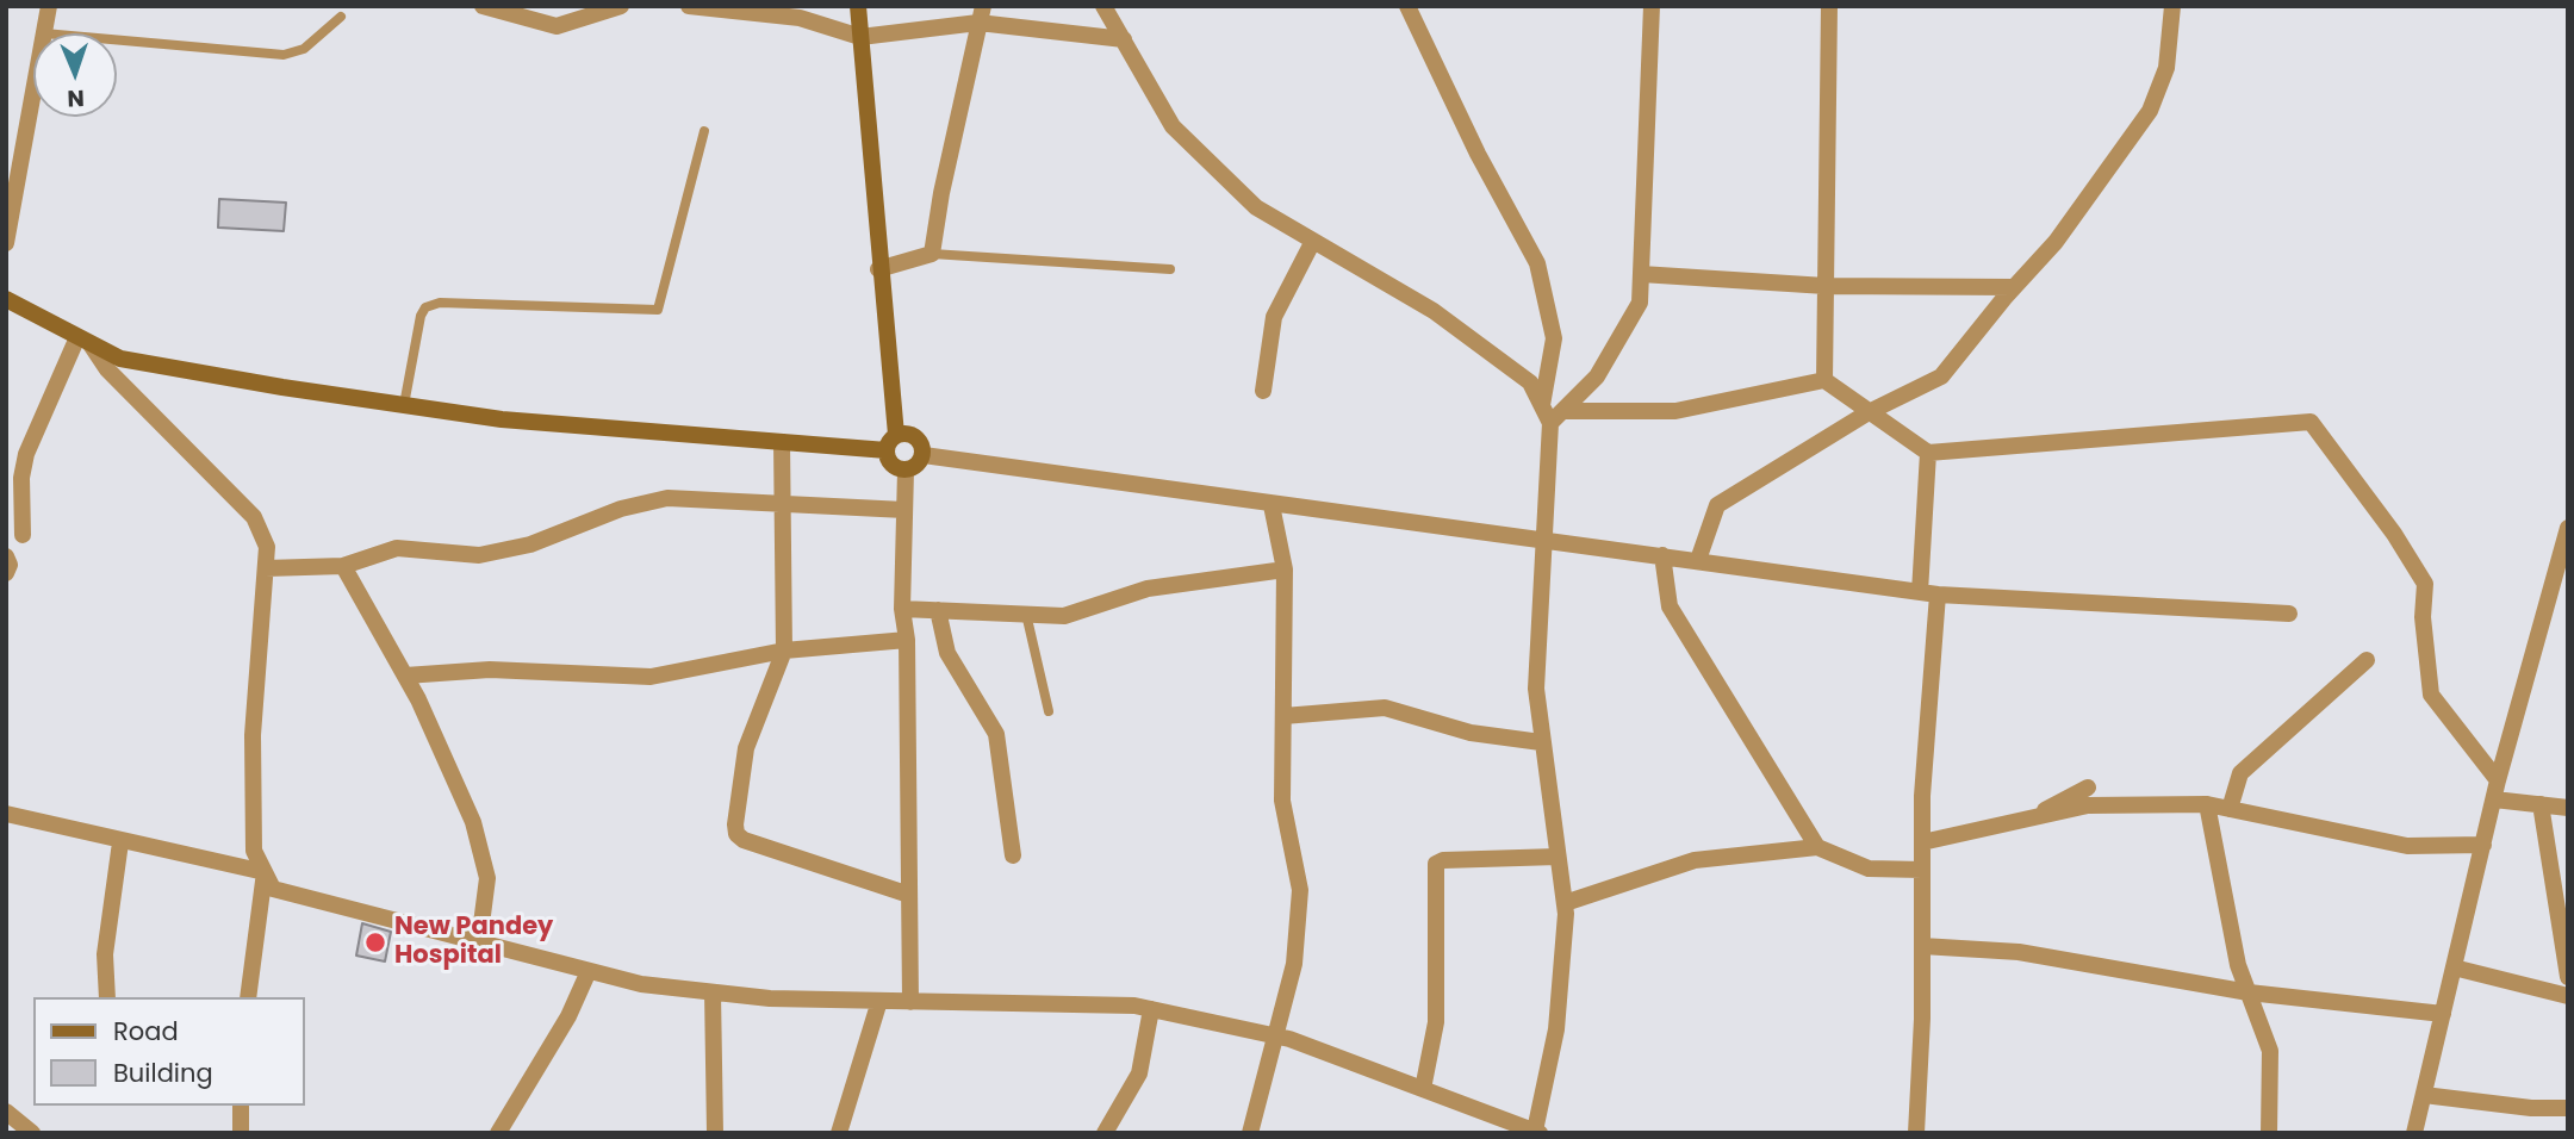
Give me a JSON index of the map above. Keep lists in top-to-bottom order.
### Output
{
  "places": ["New Pandey Hospital"],
  "legend": ["Road", "Building"],
  "north": "bottom"
}
